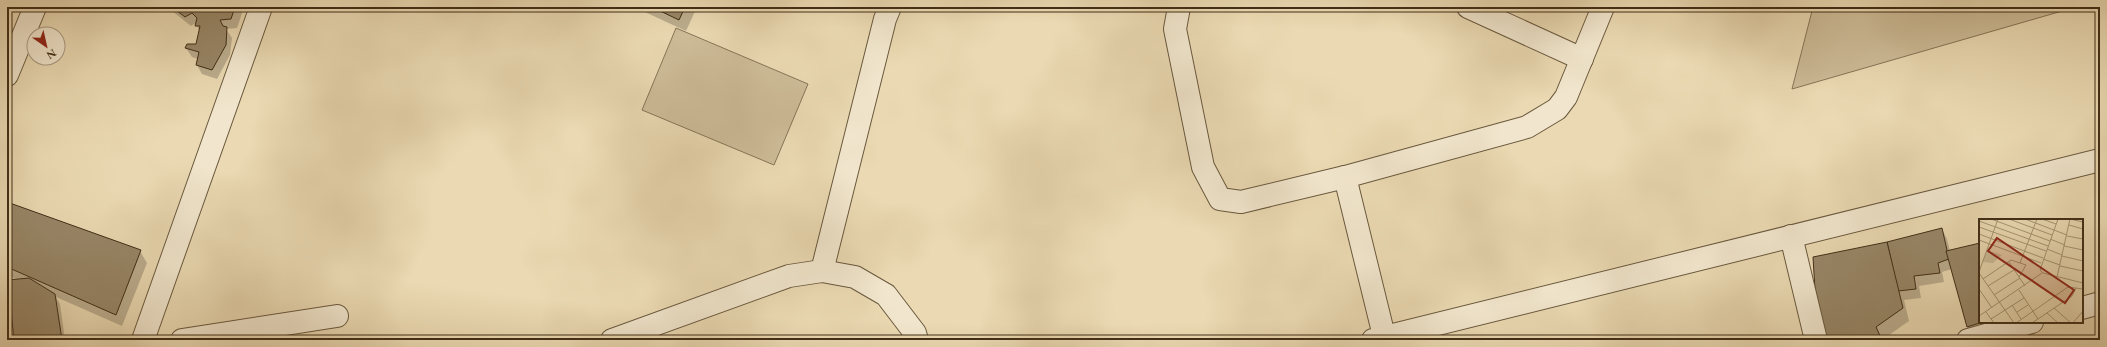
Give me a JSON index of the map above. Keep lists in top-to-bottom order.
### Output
{
  "north": "bottom right"
}
